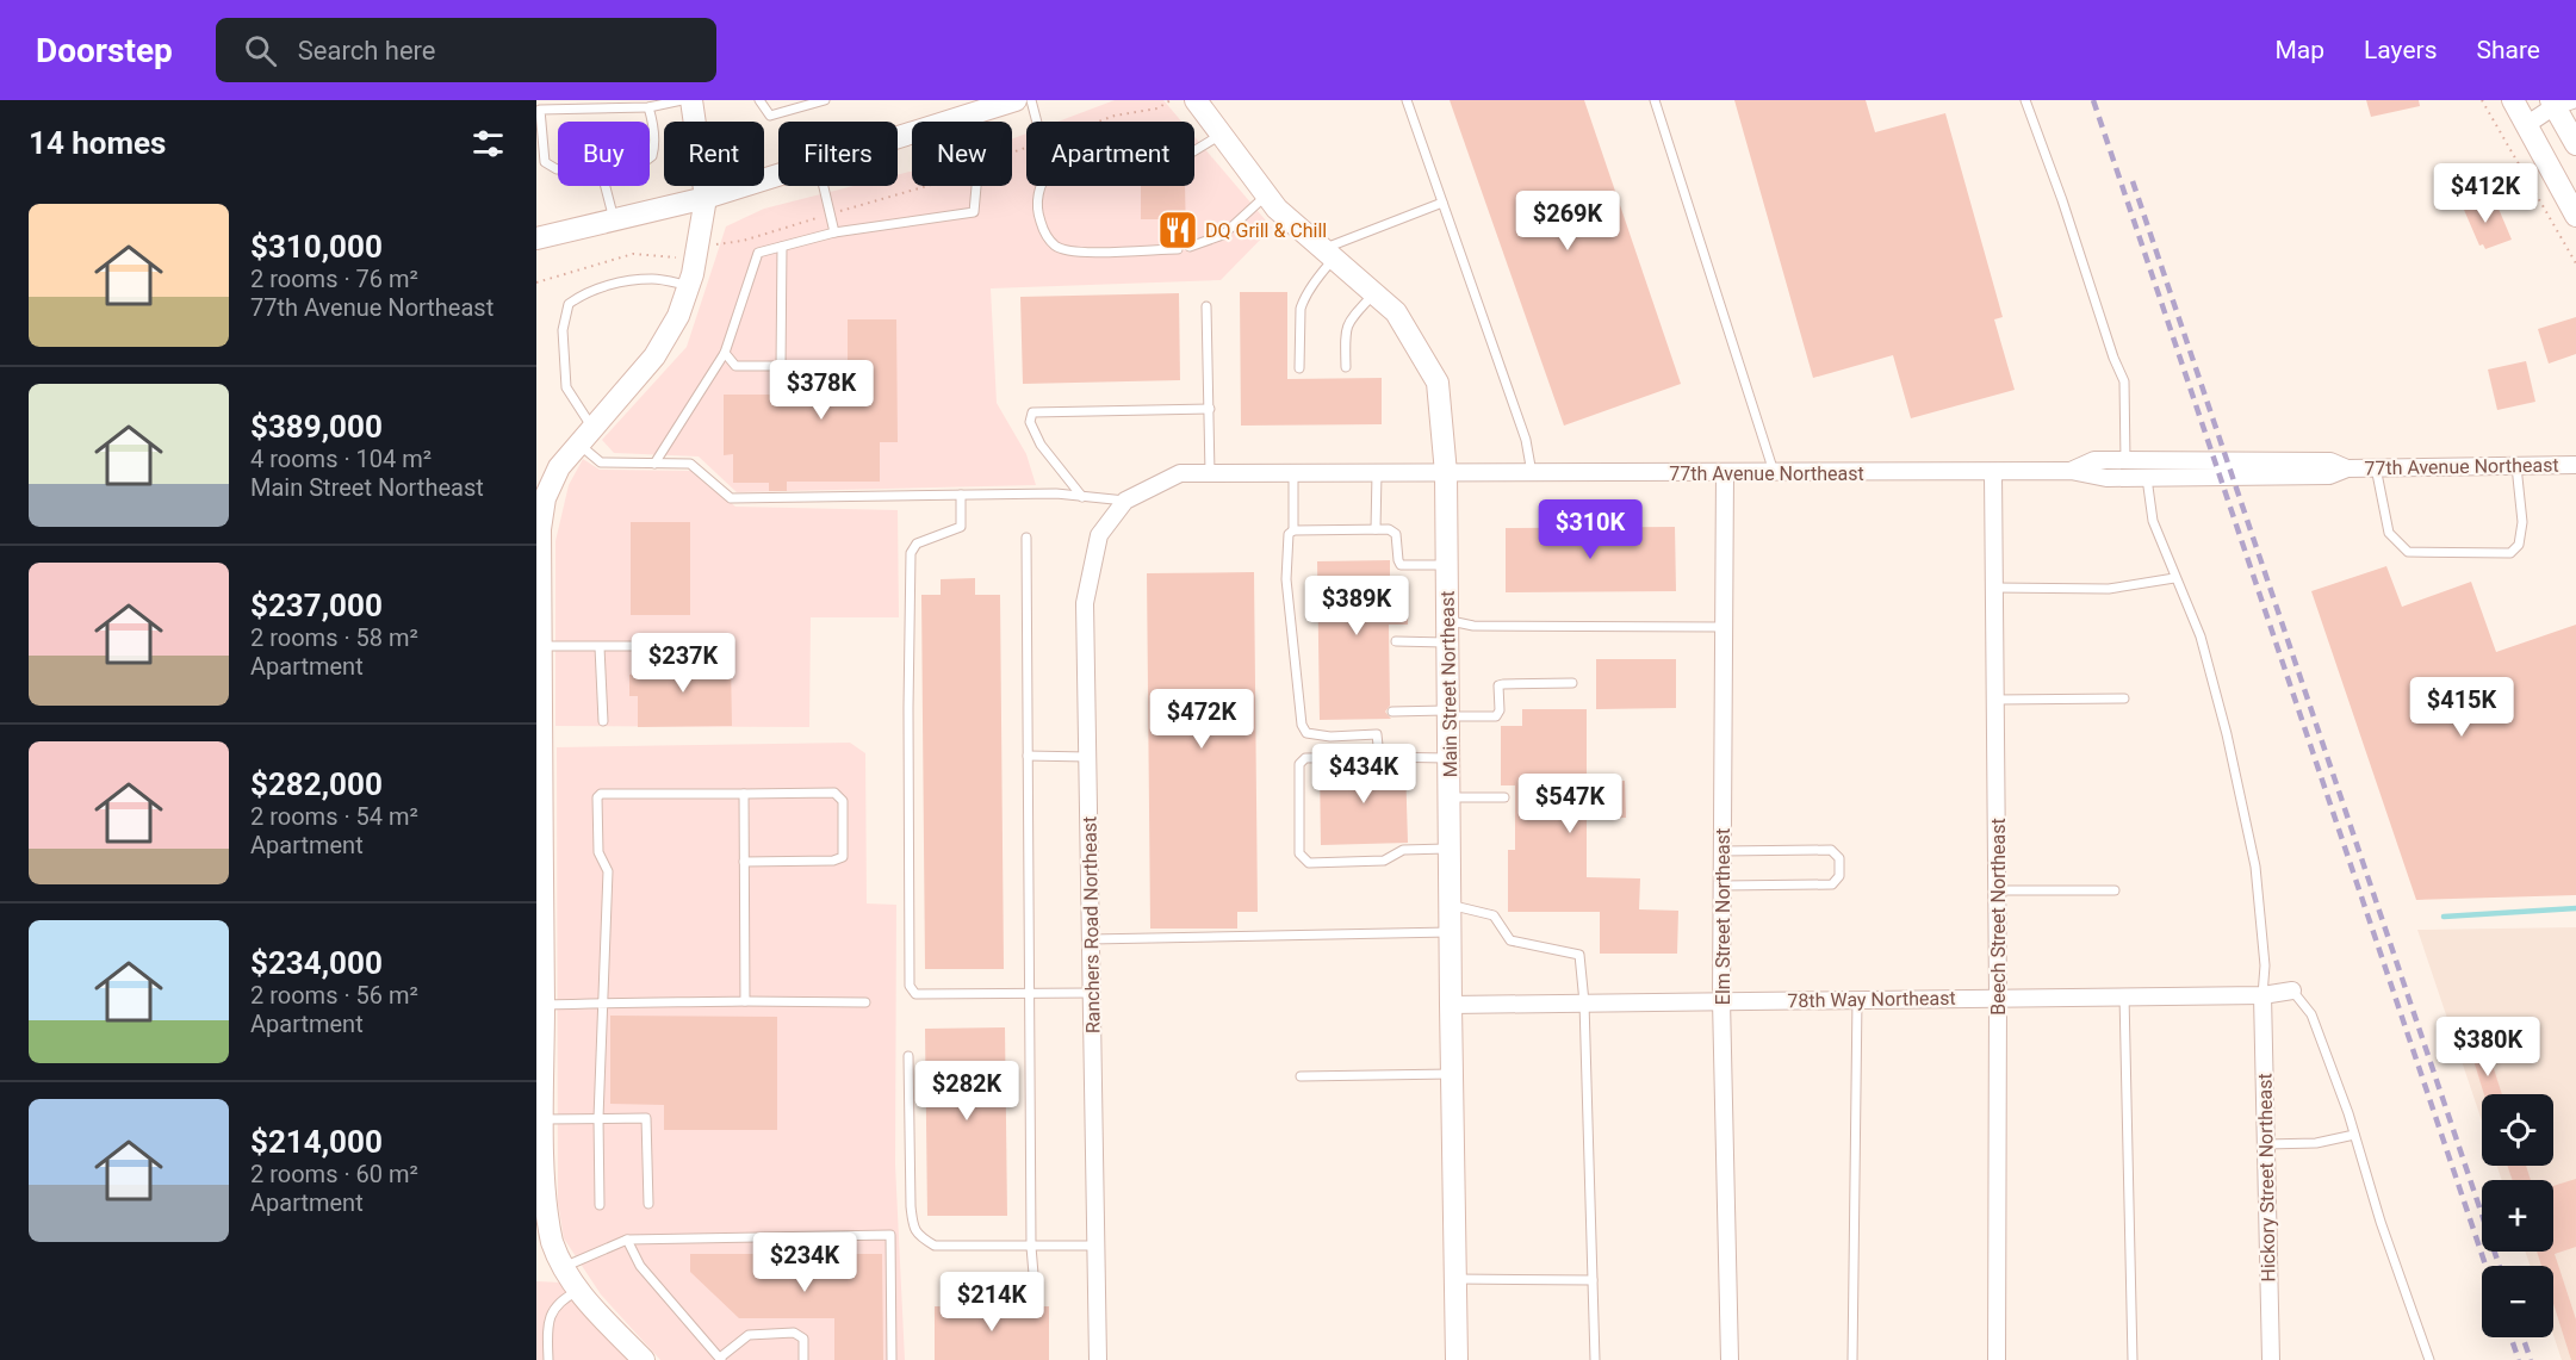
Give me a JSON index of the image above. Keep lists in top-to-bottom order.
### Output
{
  "streets": {
    "street": [
      "77th Avenue Northeast",
      "Main Street Northeast",
      "Elm Street Northeast",
      "Beech Street Northeast",
      "Ranchers Road Northeast",
      "78th Way Northeast",
      "Hickory Street Northeast"
    ]
  },
  "crossings": [
    ["77th Avenue Northeast", "Main Street Northeast"],
    ["77th Avenue Northeast", "Elm Street Northeast"],
    ["77th Avenue Northeast", "Beech Street Northeast"],
    ["77th Avenue Northeast", "Ranchers Road Northeast"],
    ["Main Street Northeast", "78th Way Northeast"],
    ["Elm Street Northeast", "78th Way Northeast"],
    ["Beech Street Northeast", "78th Way Northeast"],
    ["78th Way Northeast", "Hickory Street Northeast"]
  ],
  "places": {
    "restaurant": ["DQ Grill & Chill"]
  },
  "page": {
    "header": "Doorstep",
    "search": "Search here",
    "nav": ["Map", "Layers", "Share"],
    "heading": "14 homes",
    "chip": [
      "Buy",
      "Rent",
      "Filters",
      "New",
      "Apartment"
    ],
    "price": [
      "$412K",
      "$269K",
      "$378K",
      "$310K",
      "$389K",
      "$237K",
      "$415K",
      "$472K",
      "$434K",
      "$547K",
      "$380K",
      "$282K",
      "$234K",
      "$214K"
    ],
    "list": [
      {
        "name": "$310,000",
        "note": "2 rooms · 76 m² · 77th Avenue Northeast"
      },
      {
        "name": "$389,000",
        "note": "4 rooms · 104 m² · Main Street Northeast"
      },
      {
        "name": "$237,000",
        "note": "2 rooms · 58 m² · Apartment"
      },
      {
        "name": "$282,000",
        "note": "2 rooms · 54 m² · Apartment"
      },
      {
        "name": "$234,000",
        "note": "2 rooms · 56 m² · Apartment"
      },
      {
        "name": "$214,000",
        "note": "2 rooms · 60 m² · Apartment"
      }
    ],
    "map_buttons": ["+", "−"]
  }
}
